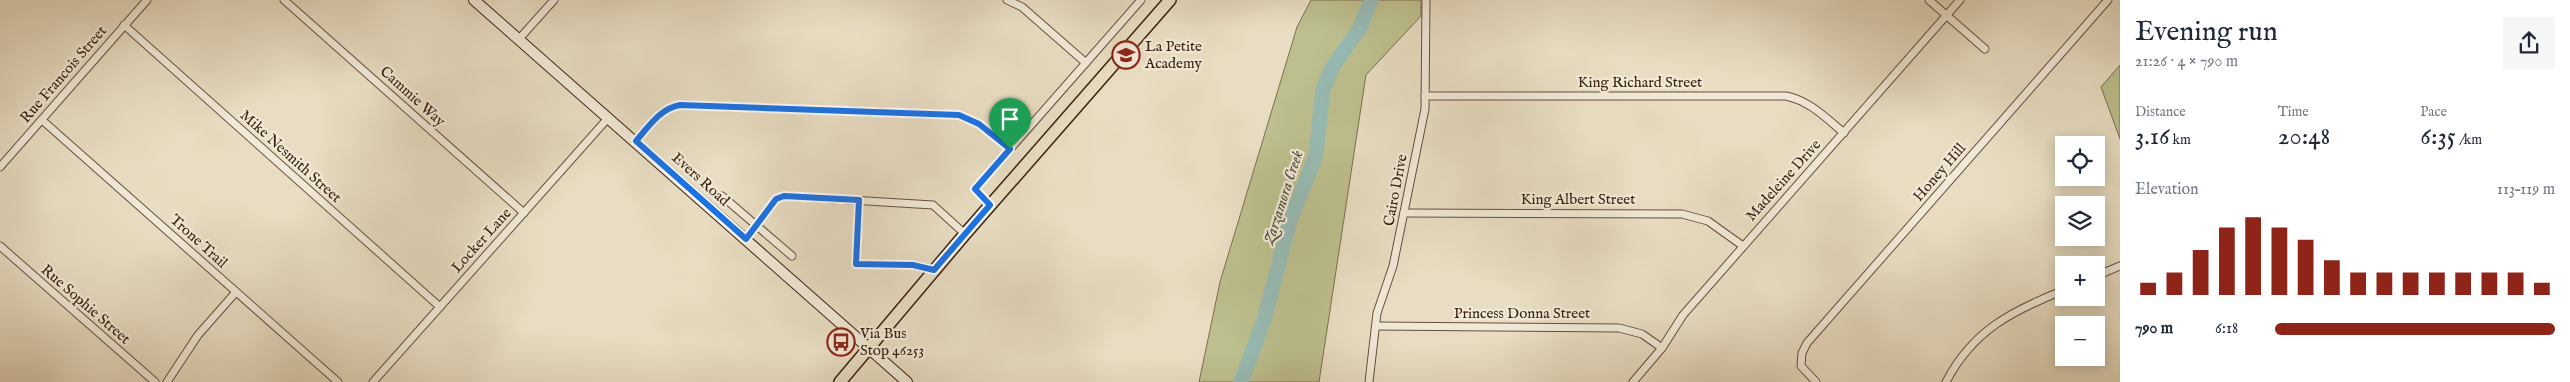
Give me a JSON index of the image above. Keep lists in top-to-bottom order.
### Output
{
  "streets": {
    "main road": ["Evers Road"],
    "street": [
      "Rue Francois Street",
      "King Richard Street",
      "Cammie Way",
      "Mike Nesmith Street",
      "Honey Hill",
      "Madeleine Drive",
      "Cairo Drive",
      "King Albert Street",
      "Locker Lane",
      "Trone Trail",
      "Rue Sophie Street",
      "Princess Donna Street"
    ]
  },
  "crossings": [
    ["Rue Francois Street", "Mike Nesmith Street"],
    ["Rue Francois Street", "Trone Trail"],
    ["King Richard Street", "Madeleine Drive"],
    ["King Richard Street", "Cairo Drive"],
    ["Cammie Way", "Locker Lane"],
    ["Mike Nesmith Street", "Locker Lane"],
    ["Evers Road", "Locker Lane"],
    ["Madeleine Drive", "King Albert Street"],
    ["Madeleine Drive", "Princess Donna Street"],
    ["Cairo Drive", "King Albert Street"],
    ["Cairo Drive", "Princess Donna Street"]
  ],
  "water": ["Zarzamora Creek"],
  "places": {
    "school or university": ["La Petite Academy"],
    "bus stop": ["Via Bus Stop 46253"]
  },
  "page": {
    "heading": ["Evening run", "21:26 · 4 × 790 m"],
    "stats": [
      ["Distance", "3.16 km"],
      ["Time", "20:48"],
      ["Pace", "6:35 /km"]
    ],
    "map_buttons": ["+", "−"],
    "chart": ["Elevation", "113–119 m"],
    "list": [
      {
        "name": "790 m",
        "note": "6:18"
      }
    ]
  }
}
